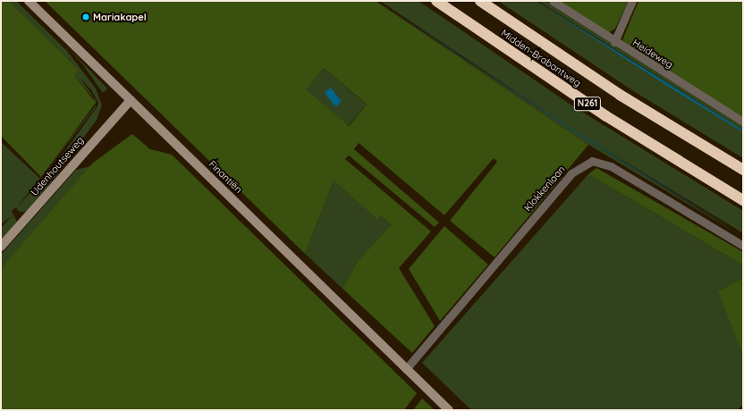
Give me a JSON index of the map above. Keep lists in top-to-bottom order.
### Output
{
  "streets": {
    "highway": ["Midden-Brabantweg", "N261"],
    "street": [
      "Heideweg",
      "Udenhoutseweg",
      "Finantiën",
      "Klokkenlaan"
    ]
  },
  "crossings": [
    ["Udenhoutseweg", "Finantiën"],
    ["Finantiën", "Klokkenlaan"]
  ],
  "places": ["Mariakapel"]
}
